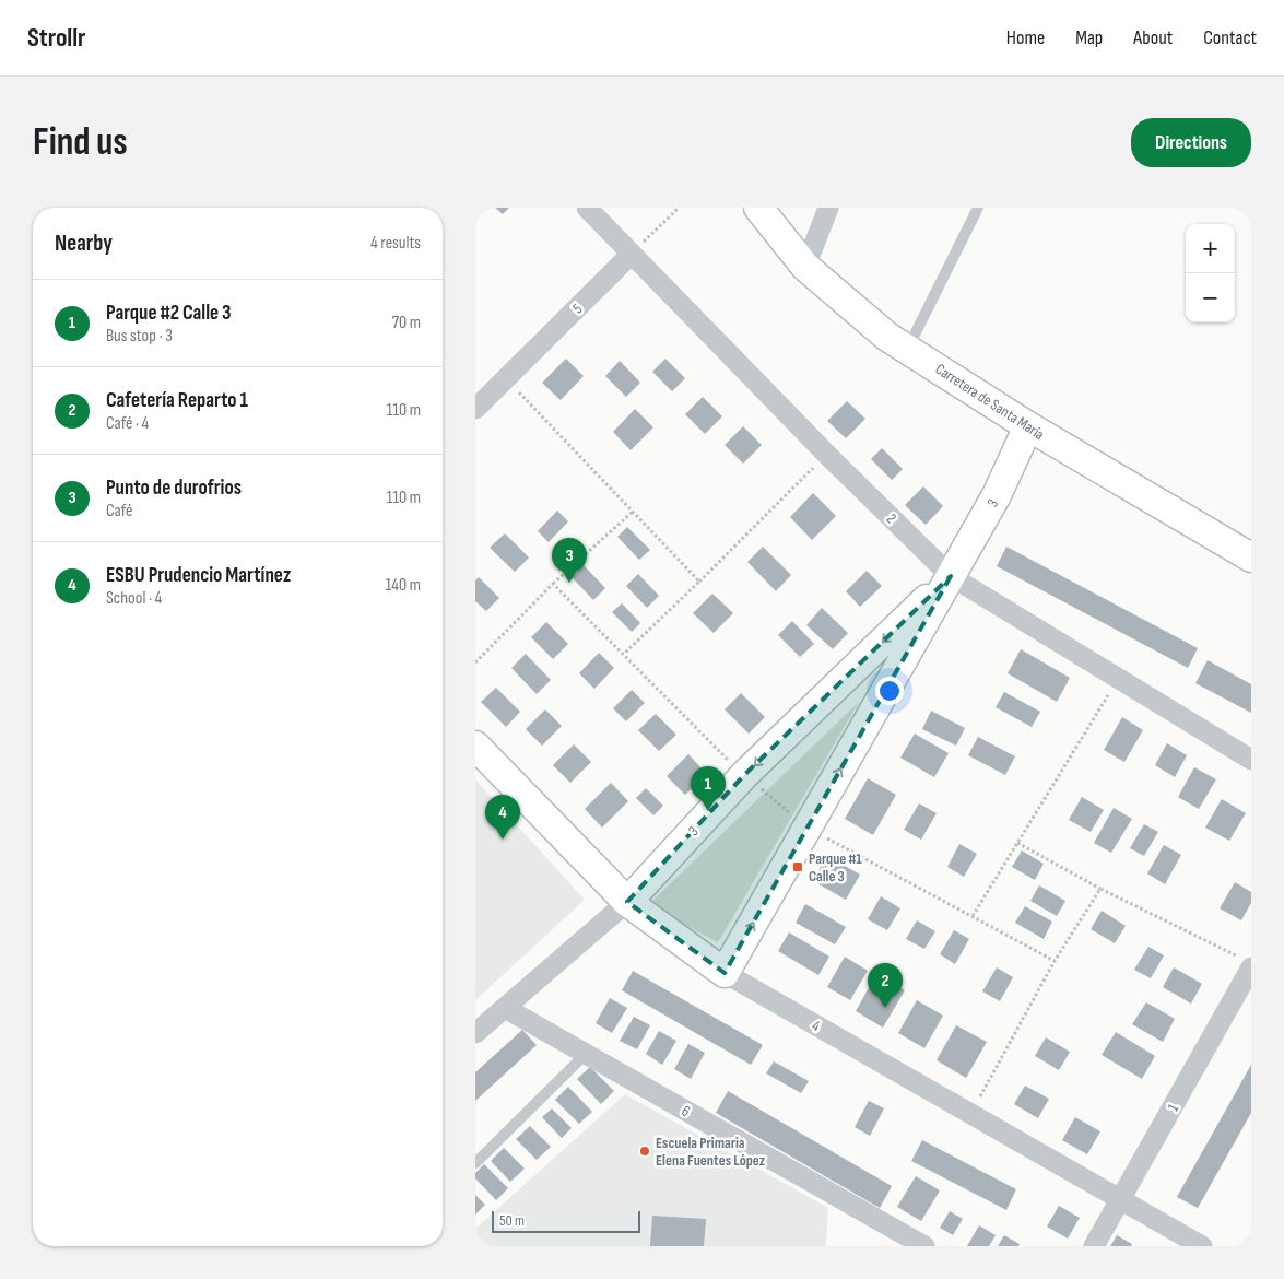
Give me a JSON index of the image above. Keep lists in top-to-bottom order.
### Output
{
  "streets": {
    "street": [
      "5",
      "Carretera de Santa María",
      "3",
      "2",
      "4",
      "1",
      "6"
    ]
  },
  "crossings": [
    ["5", "2"],
    ["Carretera de Santa María", "3"],
    ["3", "2"],
    ["3", "4"],
    ["3", "6"],
    ["4", "1"]
  ],
  "places": {
    "transit": ["Parque #1 Calle 3"],
    "other": ["Escuela Primaria Elena Fuentes López"]
  },
  "scale_bar": "50 m",
  "page": {
    "header": "Strollr",
    "nav": [
      "Home",
      "Map",
      "About",
      "Contact"
    ],
    "buttons": "Directions",
    "title": "Find us",
    "heading": ["Nearby", "4 results"],
    "map_buttons": ["+", "−"],
    "list": [
      {
        "mark": "1",
        "name": "Parque #2 Calle 3",
        "note": "Bus stop · 3",
        "value": "70 m"
      },
      {
        "mark": "2",
        "name": "Cafetería Reparto 1",
        "note": "Café · 4",
        "value": "110 m"
      },
      {
        "mark": "3",
        "name": "Punto de durofrios",
        "note": "Café",
        "value": "110 m"
      },
      {
        "mark": "4",
        "name": "ESBU Prudencio Martínez",
        "note": "School · 4",
        "value": "140 m"
      }
    ],
    "pins": [
      "3",
      "1",
      "4",
      "2"
    ],
    "scale": "50 m"
  }
}
